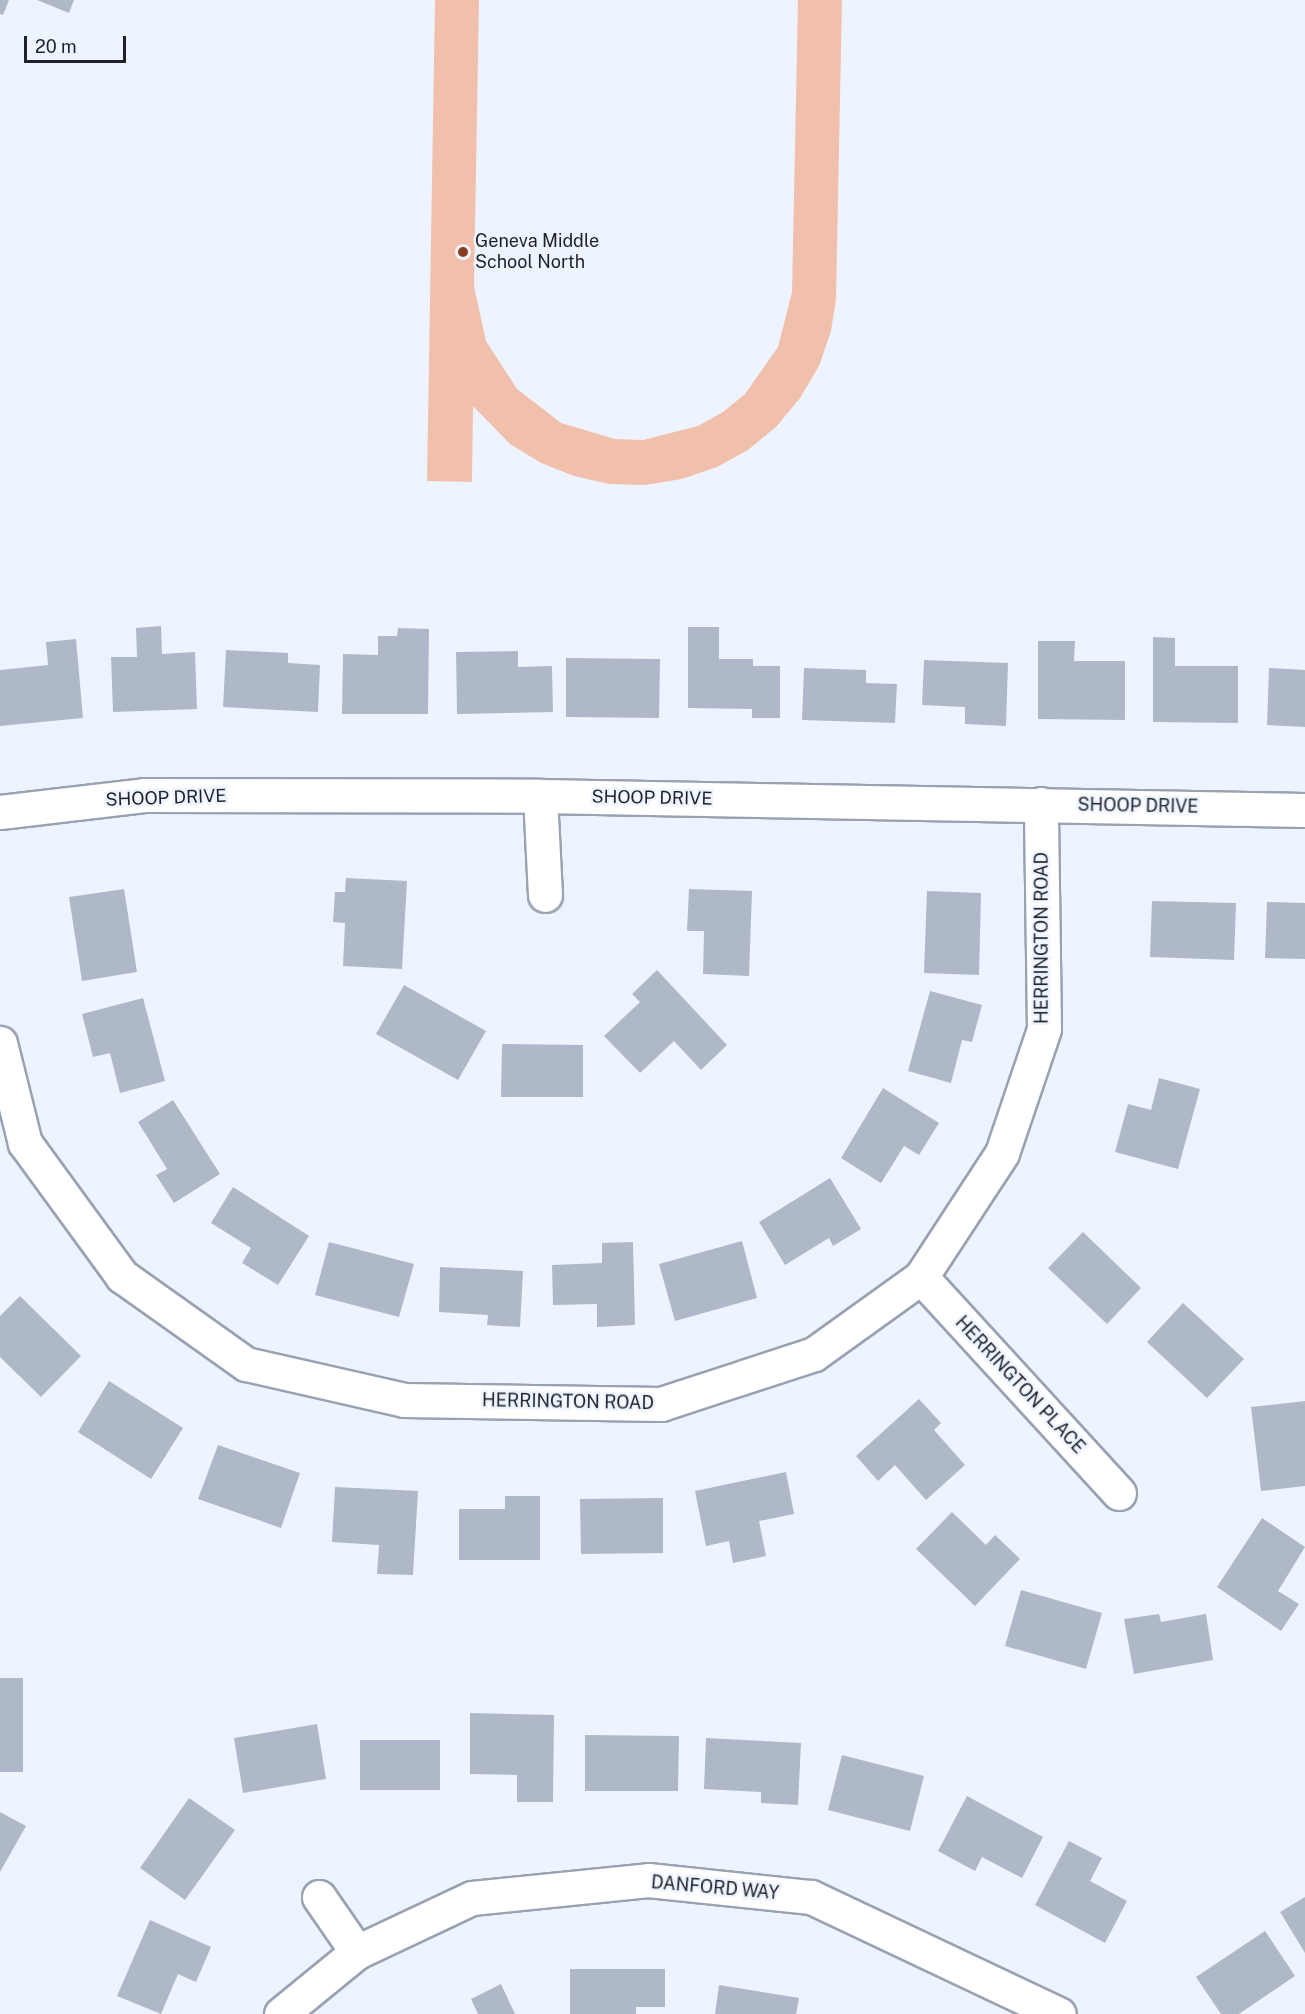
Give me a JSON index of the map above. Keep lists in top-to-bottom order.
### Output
{
  "streets": {
    "street": [
      "SHOOP DRIVE",
      "HERRINGTON ROAD",
      "HERRINGTON PLACE",
      "DANFORD WAY"
    ]
  },
  "crossings": [
    ["SHOOP DRIVE", "HERRINGTON ROAD"],
    ["HERRINGTON ROAD", "HERRINGTON PLACE"]
  ],
  "places": ["Geneva Middle School North"],
  "scale_bar": "20 m"
}
